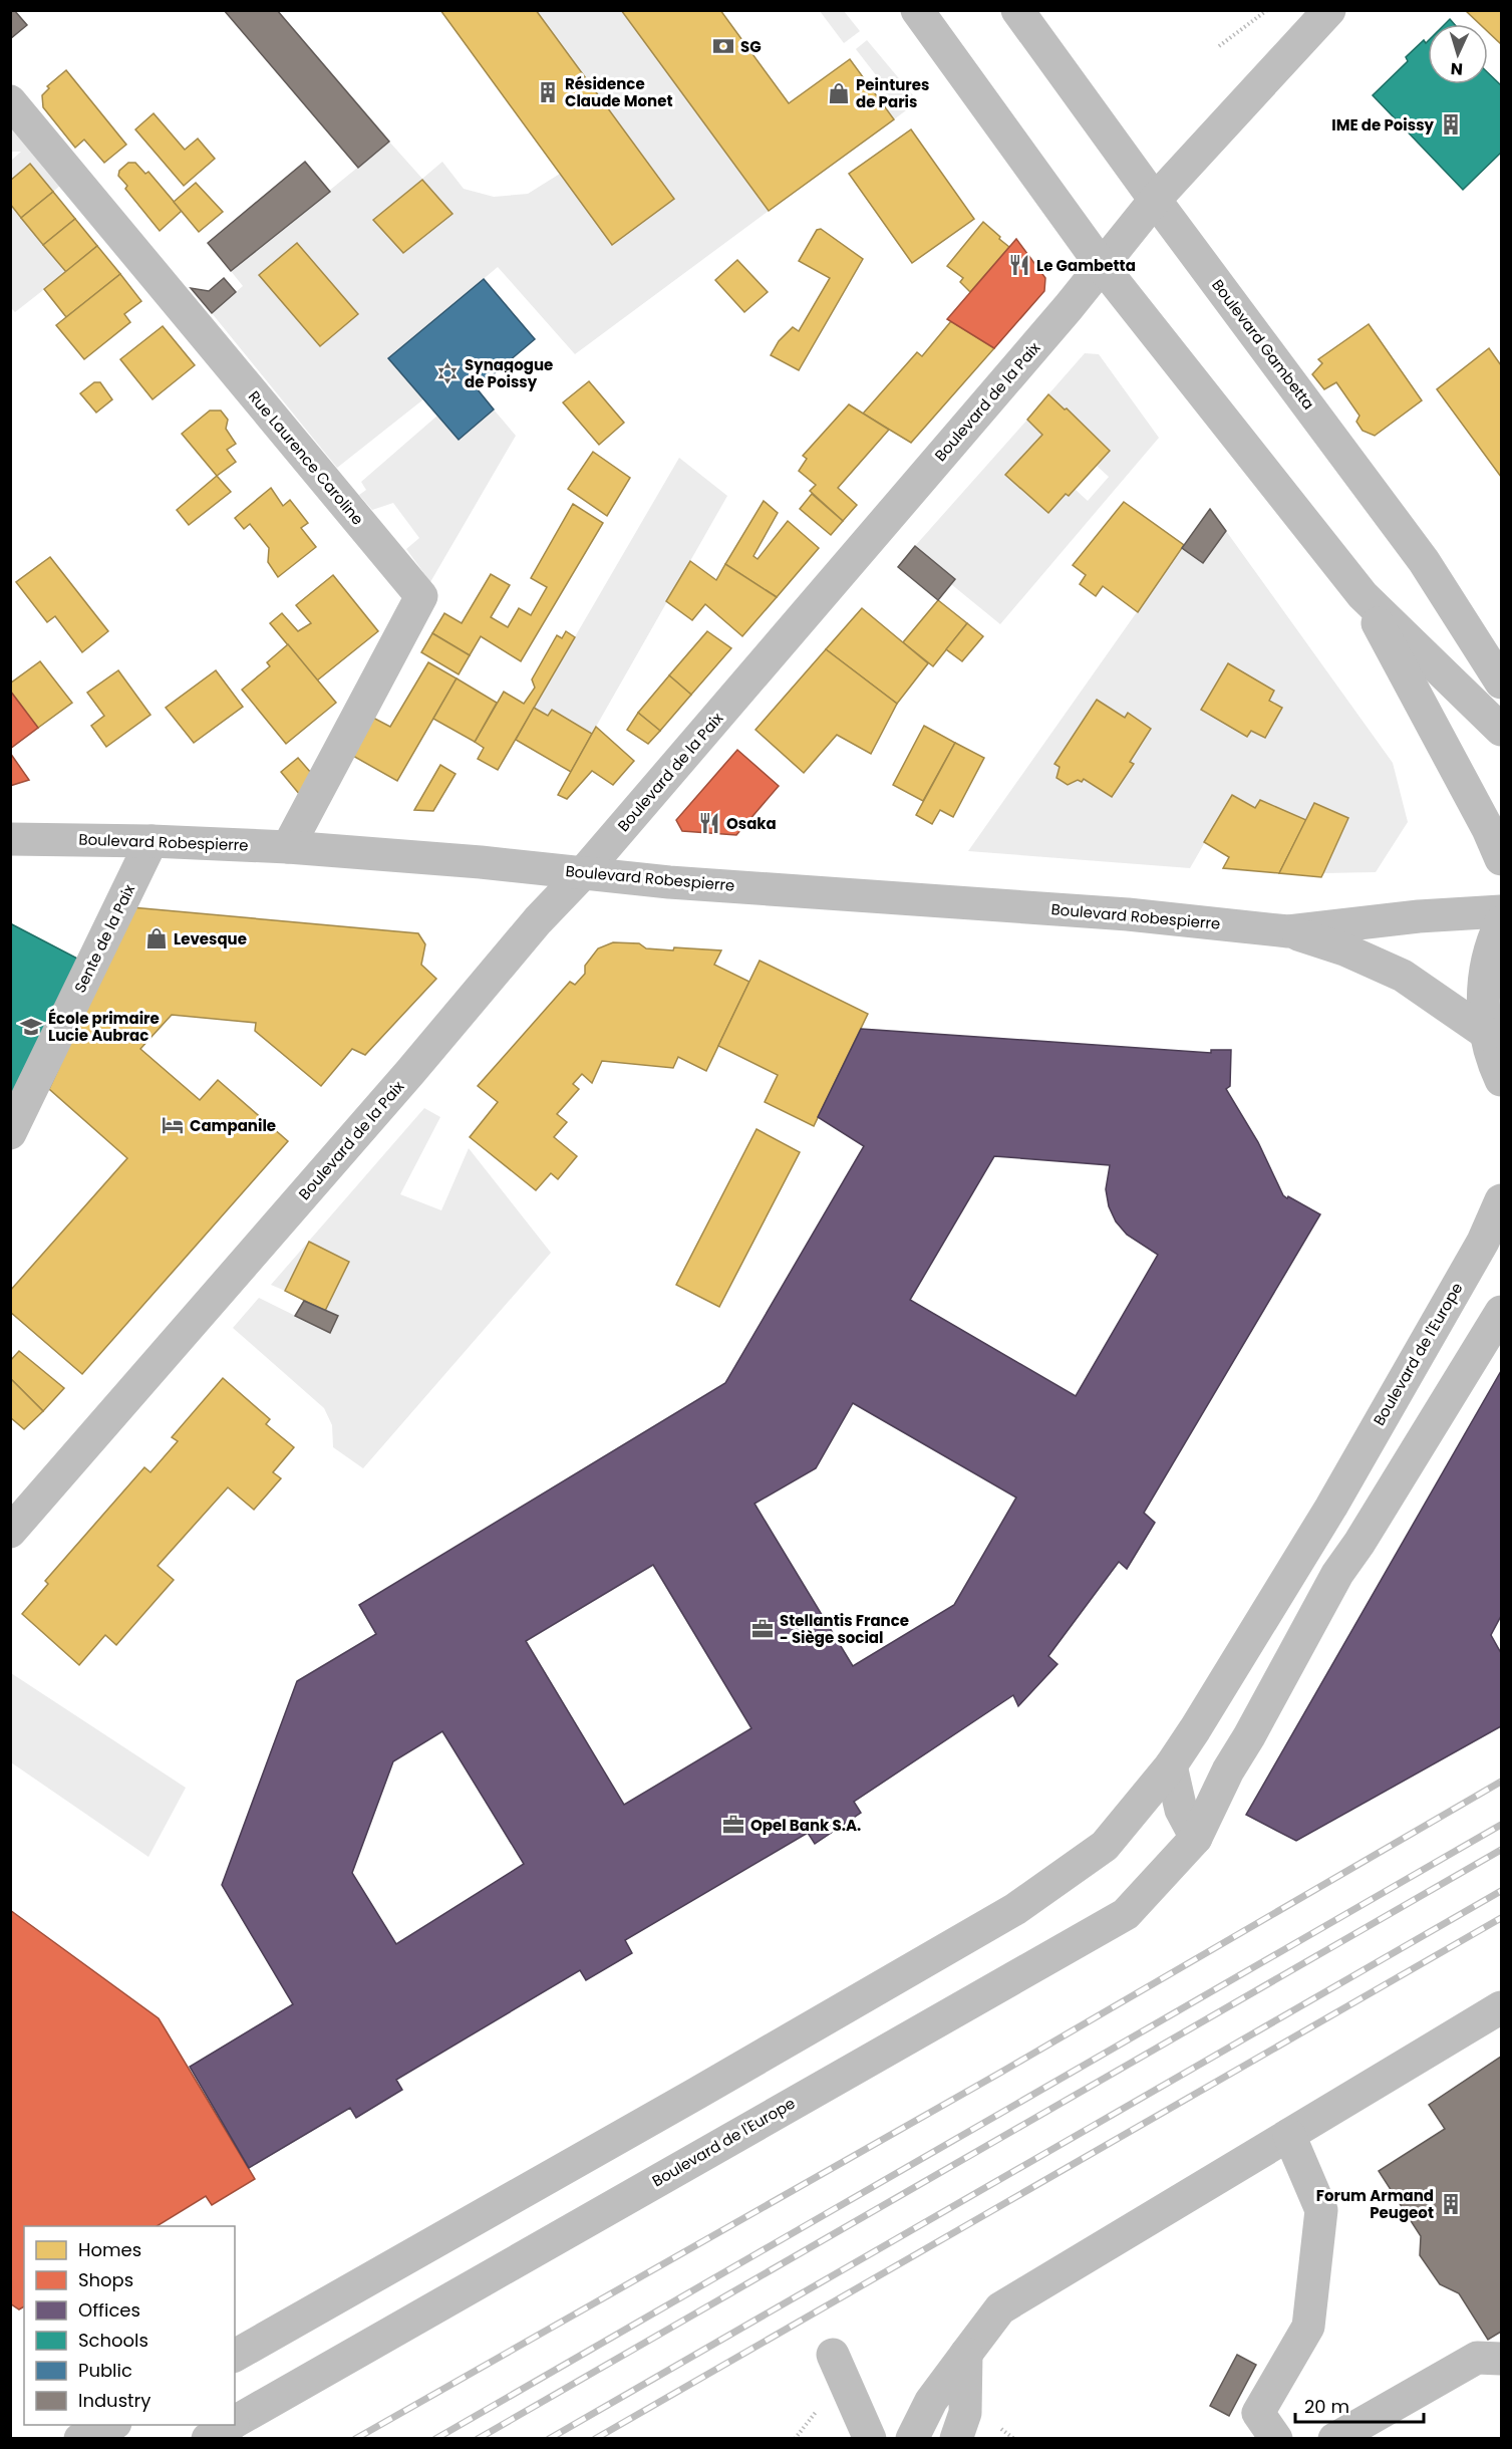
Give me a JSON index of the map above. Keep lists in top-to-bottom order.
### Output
{
  "streets": {
    "street": [
      "Boulevard Gambetta",
      "Boulevard de la Paix",
      "Rue Laurence Caroline",
      "Boulevard Robespierre",
      "Sente de la Paix",
      "Boulevard de l'Europe"
    ]
  },
  "crossings": [
    ["Boulevard Gambetta", "Boulevard de la Paix"],
    ["Boulevard de la Paix", "Boulevard Robespierre"],
    ["Rue Laurence Caroline", "Boulevard Robespierre"],
    ["Boulevard Robespierre", "Sente de la Paix"]
  ],
  "places": {
    "bank": ["SG"],
    "building": ["Résidence Claude Monet", "IME de Poissy", "Forum Armand Peugeot"],
    "shop": ["Peintures de Paris", "Levesque"],
    "restaurant": ["Le Gambetta", "Osaka"],
    "synagogue": ["Synagogue de Poissy"],
    "school or university": ["École primaire Lucie Aubrac"],
    "hotel": ["Campanile"],
    "office": ["Stellantis France - Siège social", "Opel Bank S.A."]
  },
  "legend": [
    "Homes",
    "Shops",
    "Offices",
    "Schools",
    "Public",
    "Industry"
  ],
  "scale_bar": "20 m",
  "north": "bottom"
}
